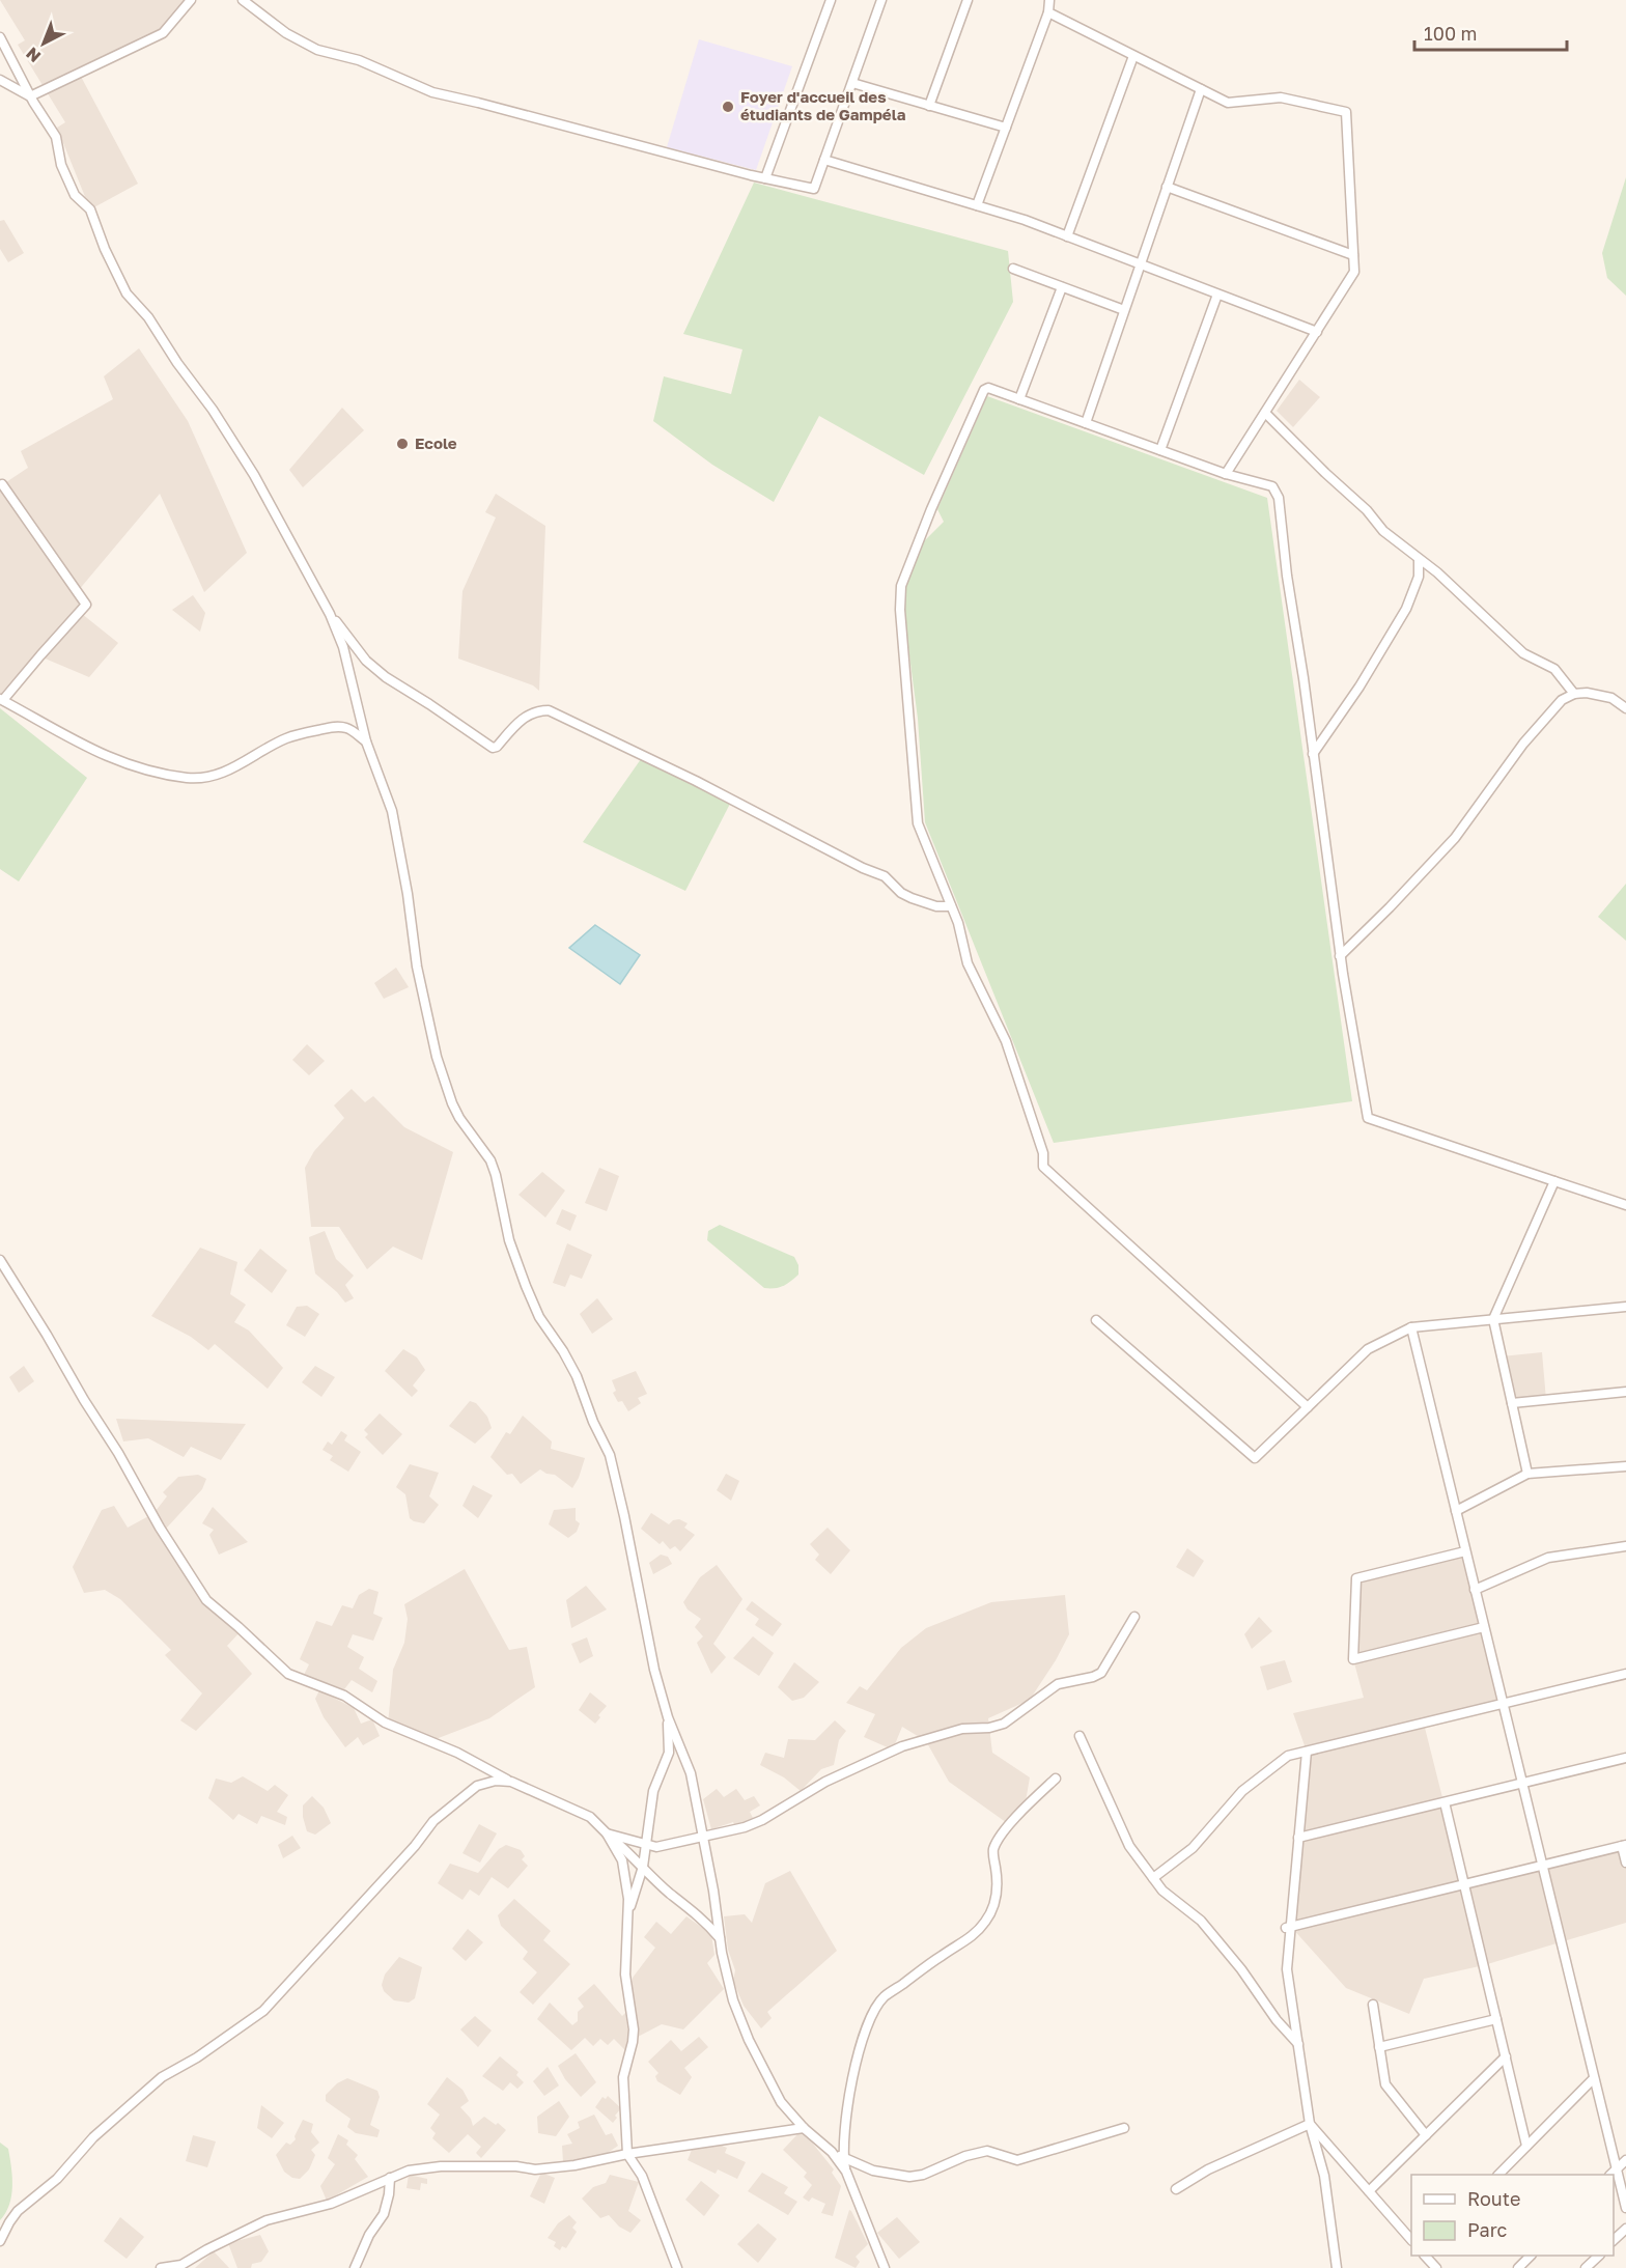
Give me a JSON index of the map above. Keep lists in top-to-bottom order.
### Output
{
  "places": ["Foyer d'accueil des étudiants de Gampéla", "Ecole"],
  "legend": ["Route", "Parc"],
  "scale_bar": "100 m",
  "north": "bottom left"
}
